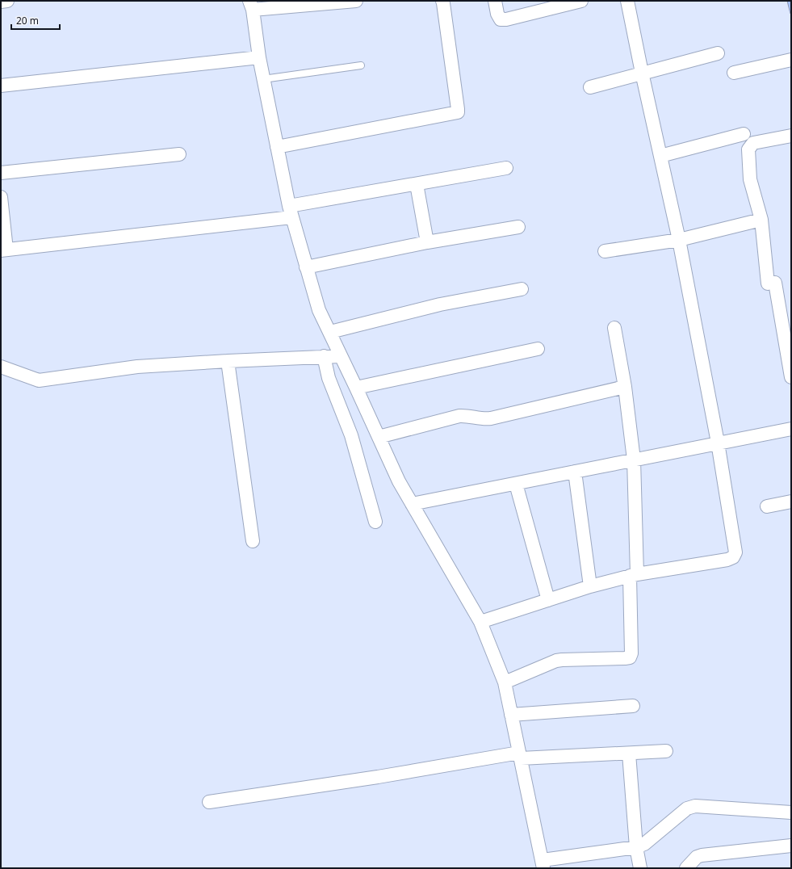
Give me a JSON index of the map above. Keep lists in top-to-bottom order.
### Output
{
  "scale_bar": "20 m"
}
